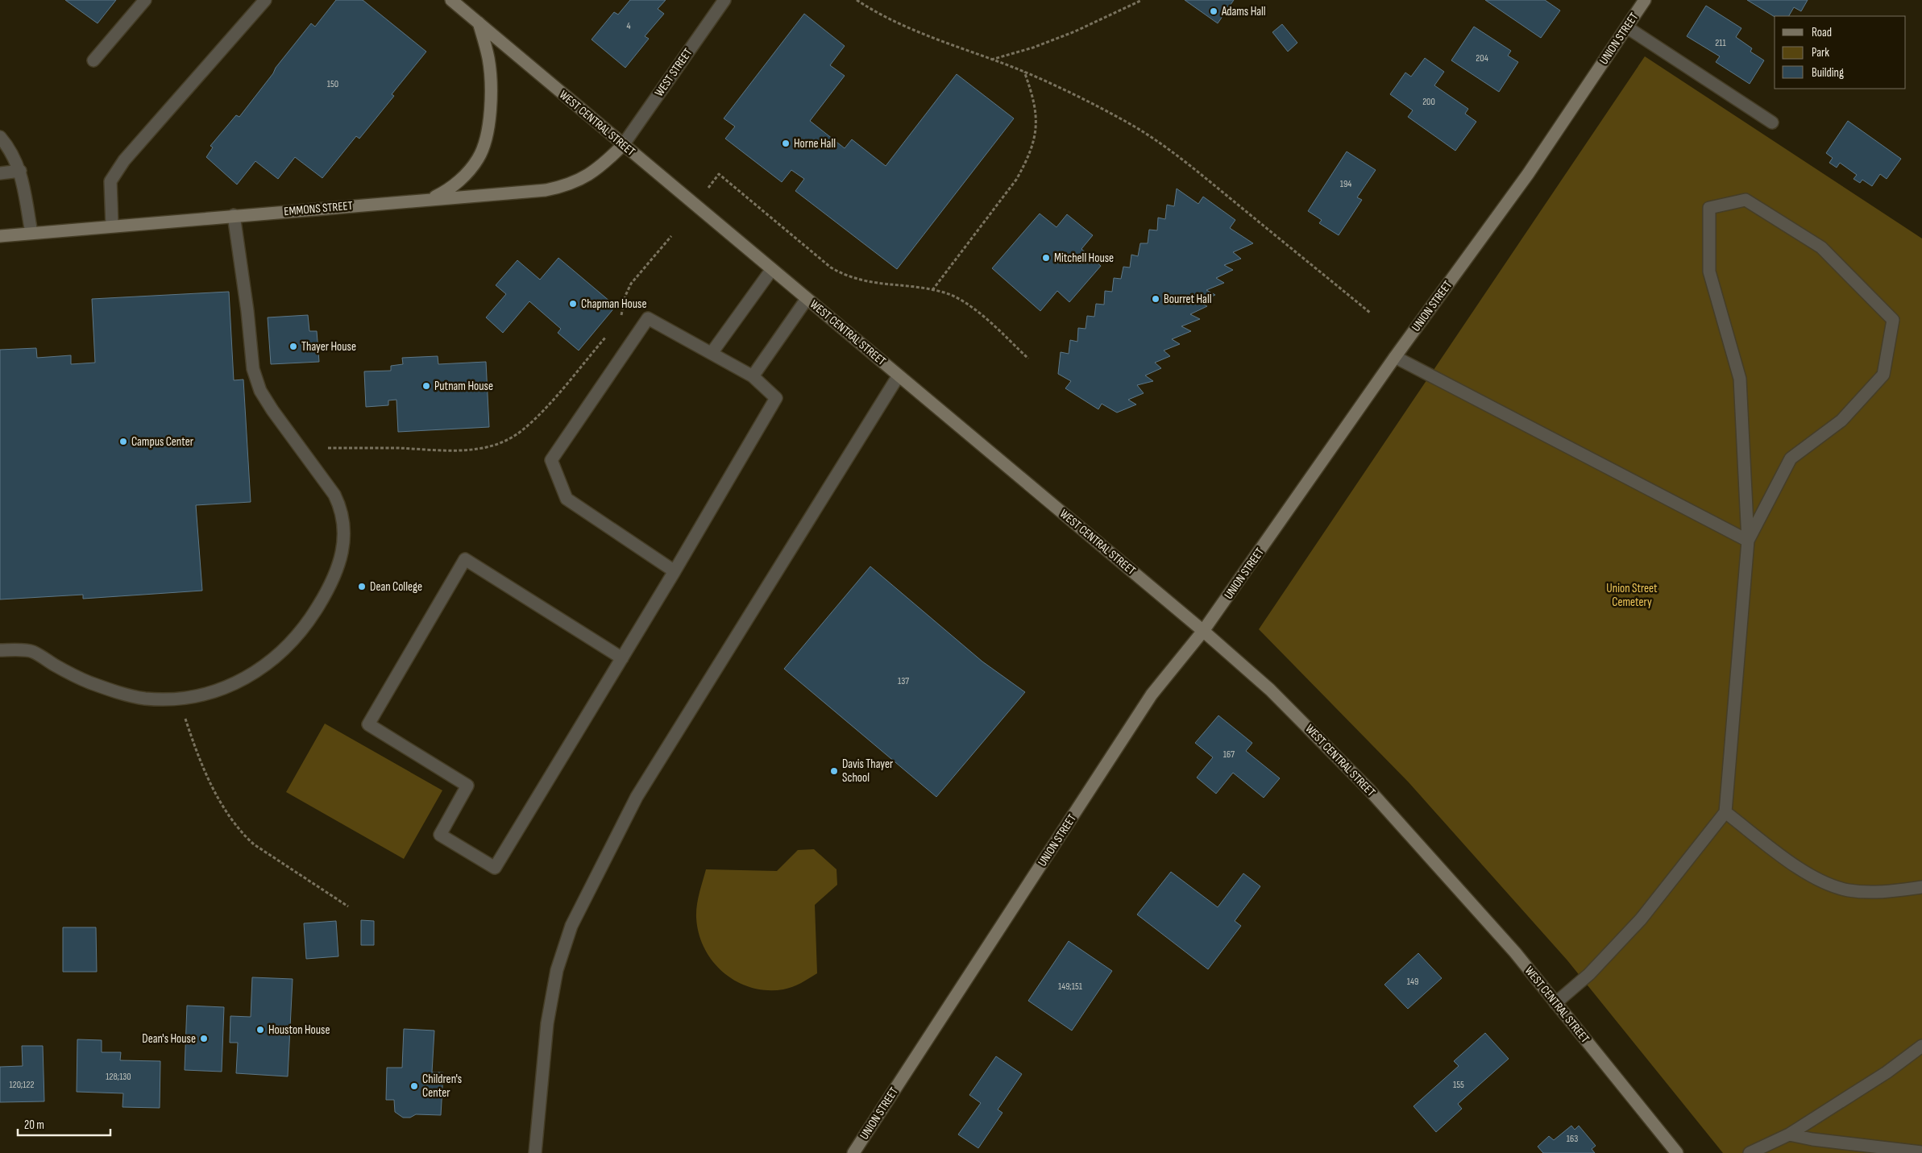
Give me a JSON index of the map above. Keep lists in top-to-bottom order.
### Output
{
  "streets": {
    "main road": ["UNION STREET", "WEST CENTRAL STREET", "EMMONS STREET"],
    "street": ["WEST STREET"]
  },
  "crossings": [
    ["UNION STREET", "WEST CENTRAL STREET"],
    ["WEST STREET", "WEST CENTRAL STREET"],
    ["WEST STREET", "EMMONS STREET"],
    ["WEST CENTRAL STREET", "EMMONS STREET"]
  ],
  "parks": ["Union Street Cemetery"],
  "places": [
    "Adams Hall",
    "Horne Hall",
    "Mitchell House",
    "Bourret Hall",
    "Chapman House",
    "Thayer House",
    "Putnam House",
    "Campus Center",
    "Dean College",
    "Davis Thayer School",
    "Houston House",
    "Dean's House",
    "Children's Center"
  ],
  "house_numbers": [
    "4",
    "211",
    "204",
    "150",
    "200",
    "194",
    "137",
    "167",
    "149",
    "149;151",
    "128;130",
    "120;122",
    "155",
    "163"
  ],
  "legend": ["Road", "Park", "Building"],
  "scale_bar": "20 m"
}
